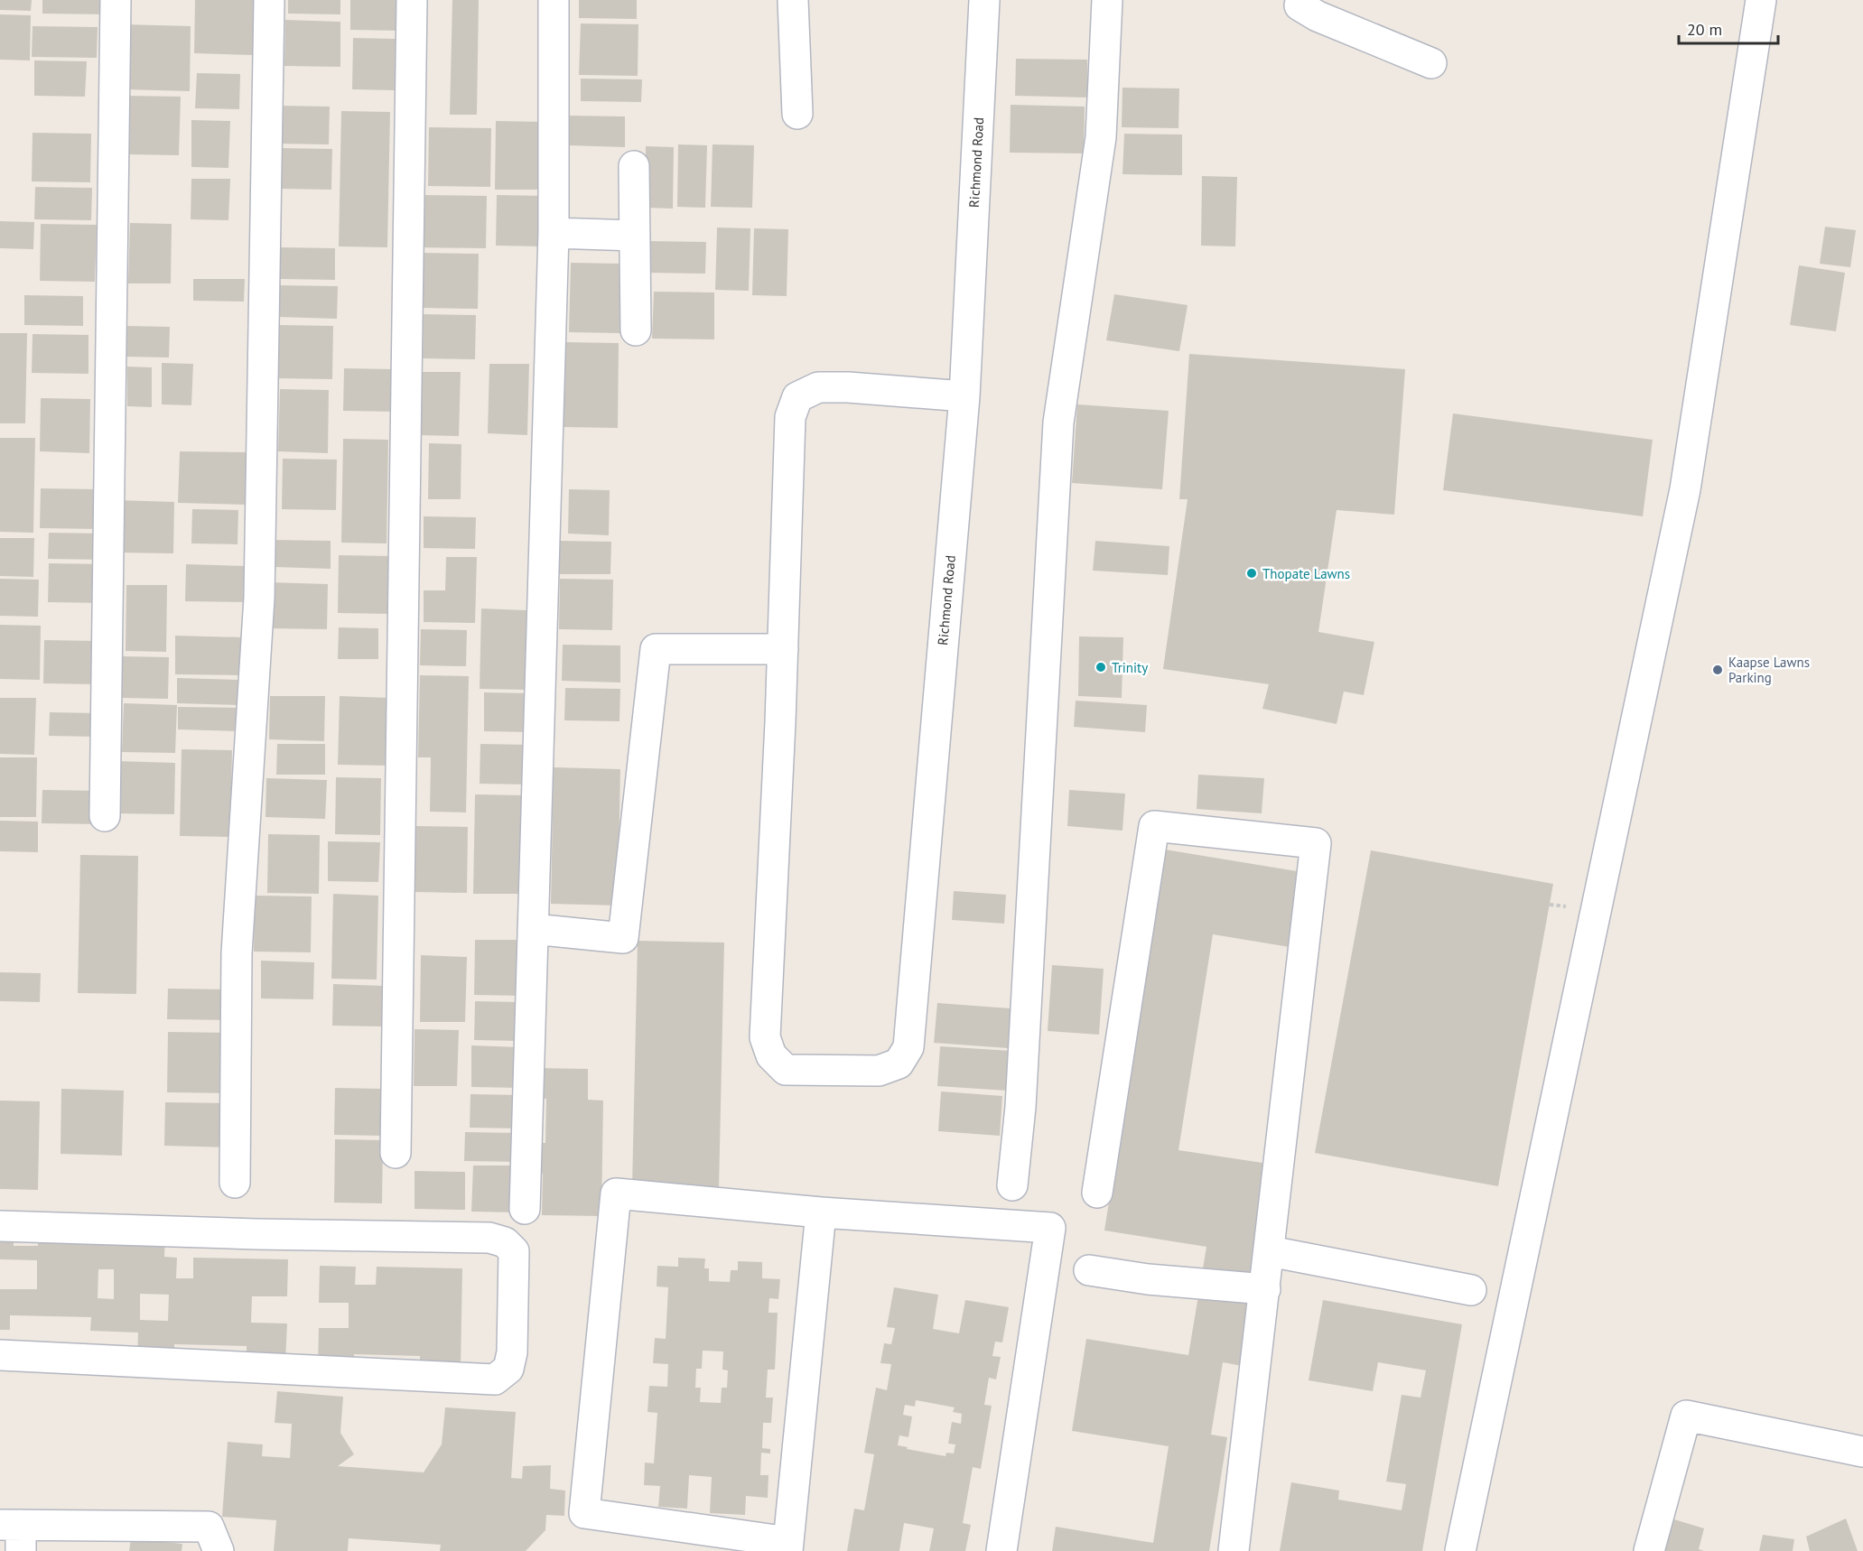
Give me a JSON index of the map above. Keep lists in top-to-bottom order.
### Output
{
  "streets": {
    "street": ["Richmond Road"]
  },
  "places": ["Thopate Lawns", "Trinity", "Kaapse Lawns Parking"],
  "scale_bar": "20 m"
}
